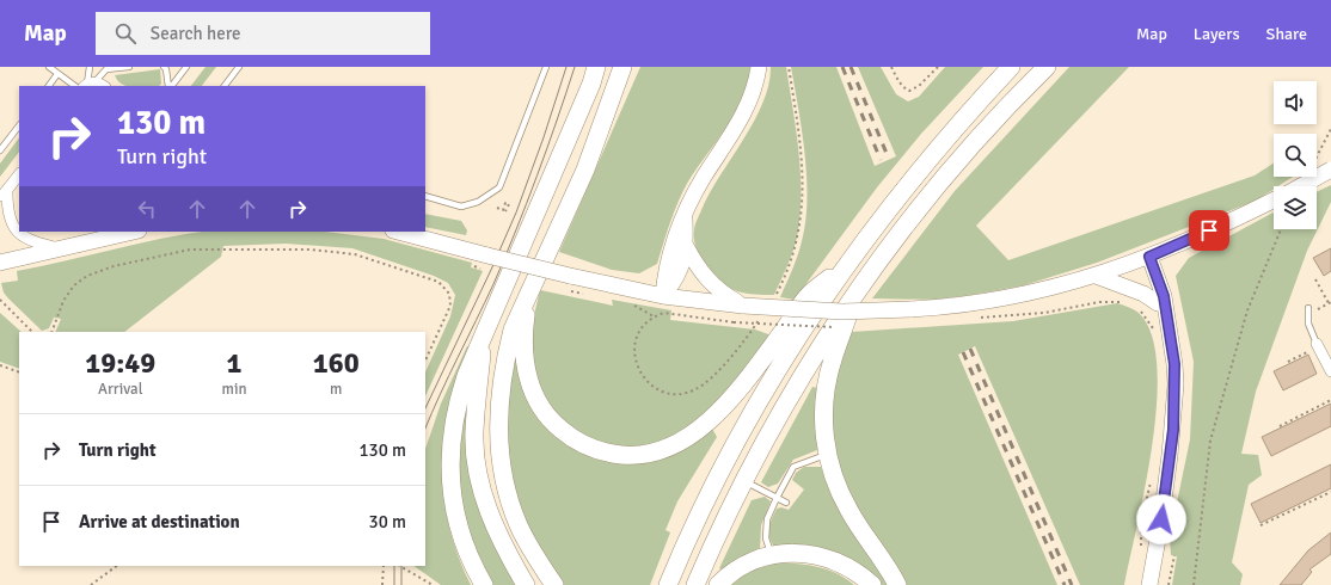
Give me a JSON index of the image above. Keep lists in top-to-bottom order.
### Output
{
  "page": {
    "header": "Map",
    "search": "Search here",
    "nav": ["Map", "Layers", "Share"],
    "turn": ["130 m", "Turn right"],
    "eta": [
      "19:49",
      "Arrival",
      "1",
      "min",
      "160",
      "m"
    ],
    "list": [
      {
        "name": "Turn right",
        "value": "130 m"
      },
      {
        "name": "Arrive at destination",
        "value": "30 m"
      }
    ]
  }
}
